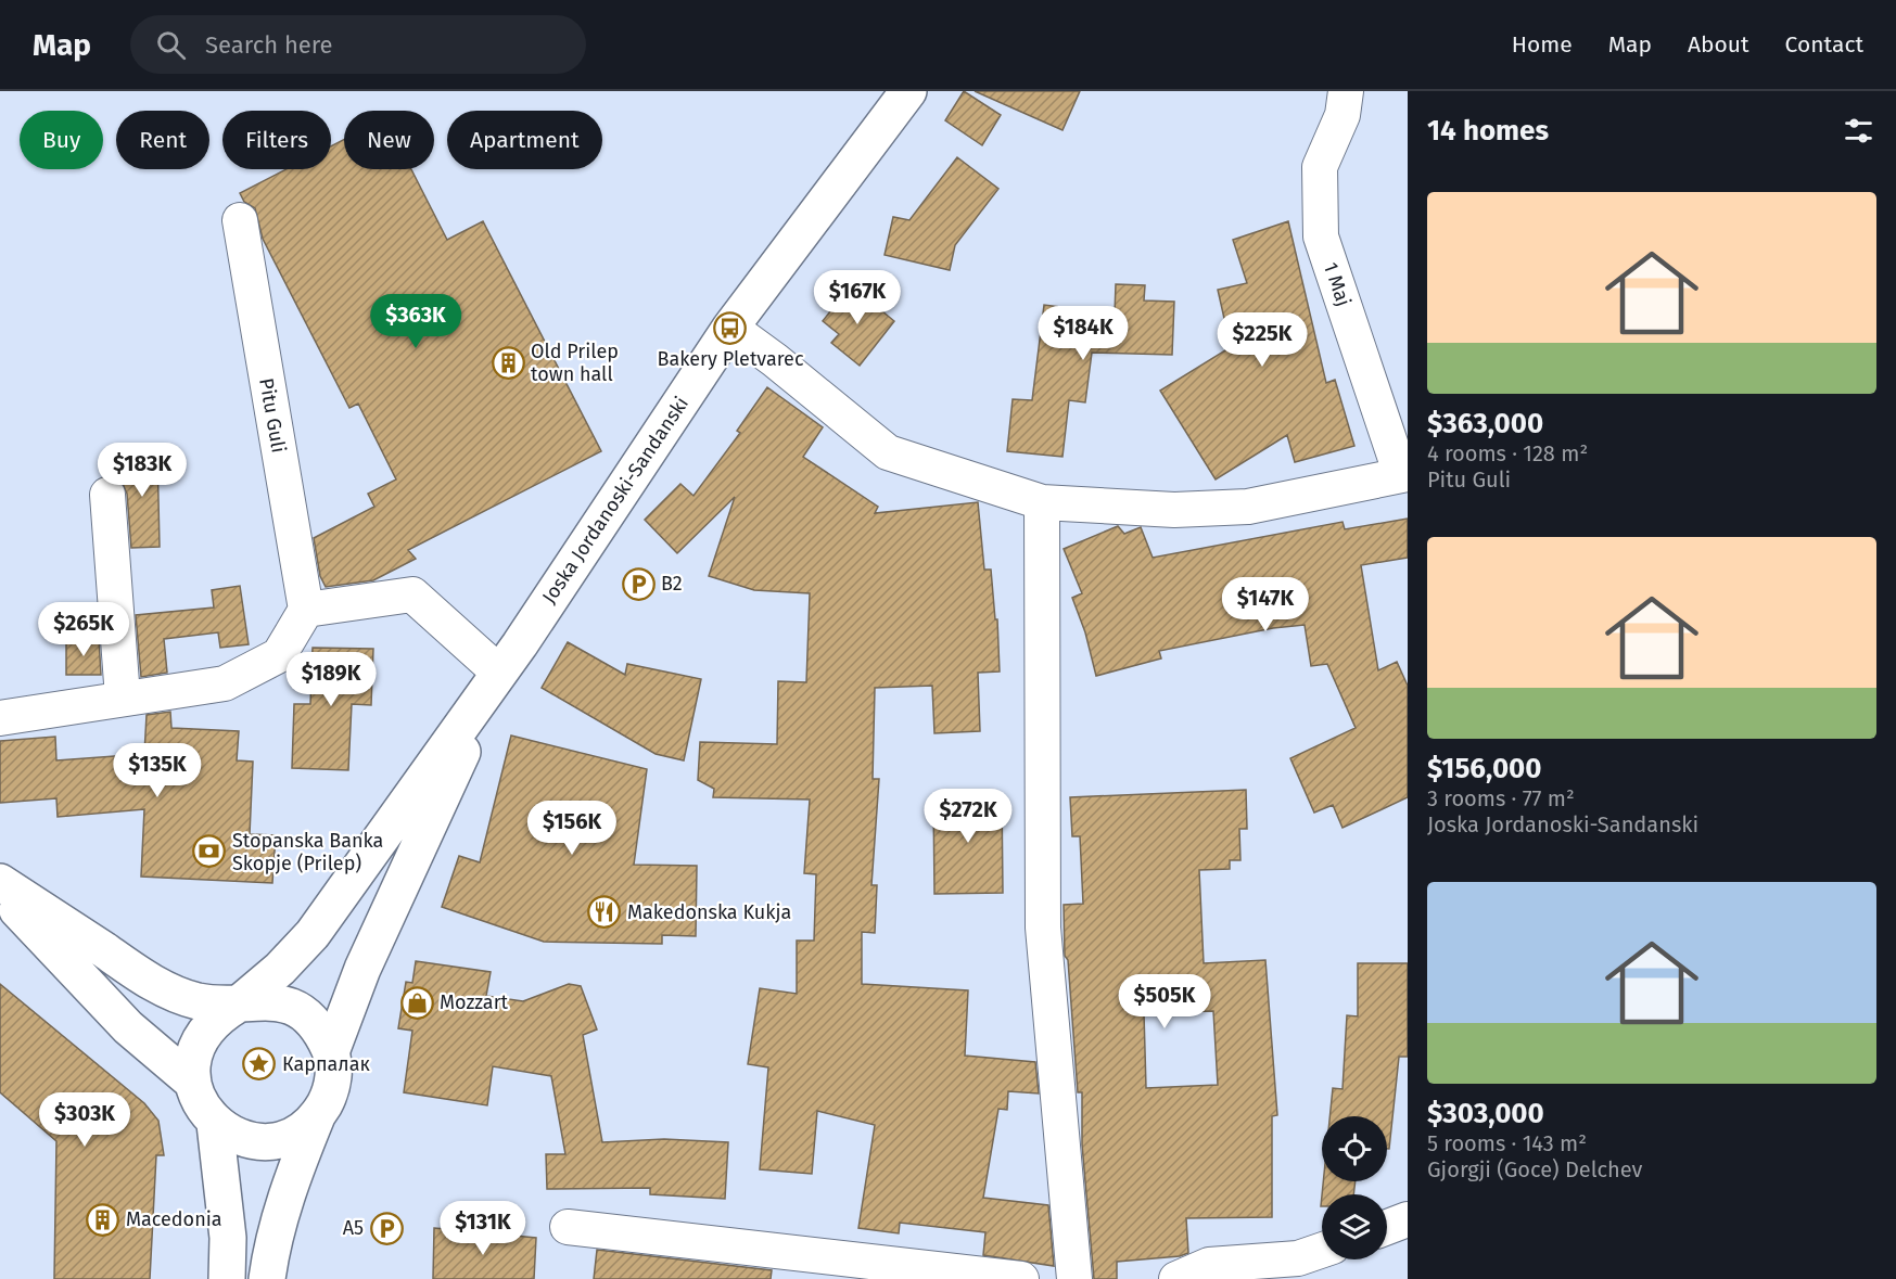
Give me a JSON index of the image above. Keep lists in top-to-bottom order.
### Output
{
  "streets": {
    "street": ["1 Maj", "Pitu Guli", "Joska Jordanoski-Sandanski"]
  },
  "places": {
    "bus stop": ["Bakery Pletvarec"],
    "building": ["Old Prilep town hall", "Macedonia"],
    "parking": ["B2", "A5"],
    "bank": ["Stopanska Banka Skopje (Prilep)"],
    "restaurant": ["Makedonska Kukja"],
    "shop": ["Mozzart"],
    "place": ["Карпалак"]
  },
  "page": {
    "header": "Map",
    "search": "Search here",
    "nav": [
      "Home",
      "Map",
      "About",
      "Contact"
    ],
    "heading": "14 homes",
    "chip": [
      "Buy",
      "Rent",
      "Filters",
      "New",
      "Apartment"
    ],
    "list": [
      {
        "name": "$363,000",
        "note": "4 rooms · 128 m² · Pitu Guli"
      },
      {
        "name": "$156,000",
        "note": "3 rooms · 77 m² · Joska Jordanoski-Sandanski"
      },
      {
        "name": "$303,000",
        "note": "5 rooms · 143 m² · Gjorgji (Goce) Delchev"
      }
    ],
    "price": [
      "$167K",
      "$363K",
      "$184K",
      "$225K",
      "$183K",
      "$147K",
      "$265K",
      "$189K",
      "$135K",
      "$272K",
      "$156K",
      "$505K",
      "$303K",
      "$131K"
    ]
  }
}
